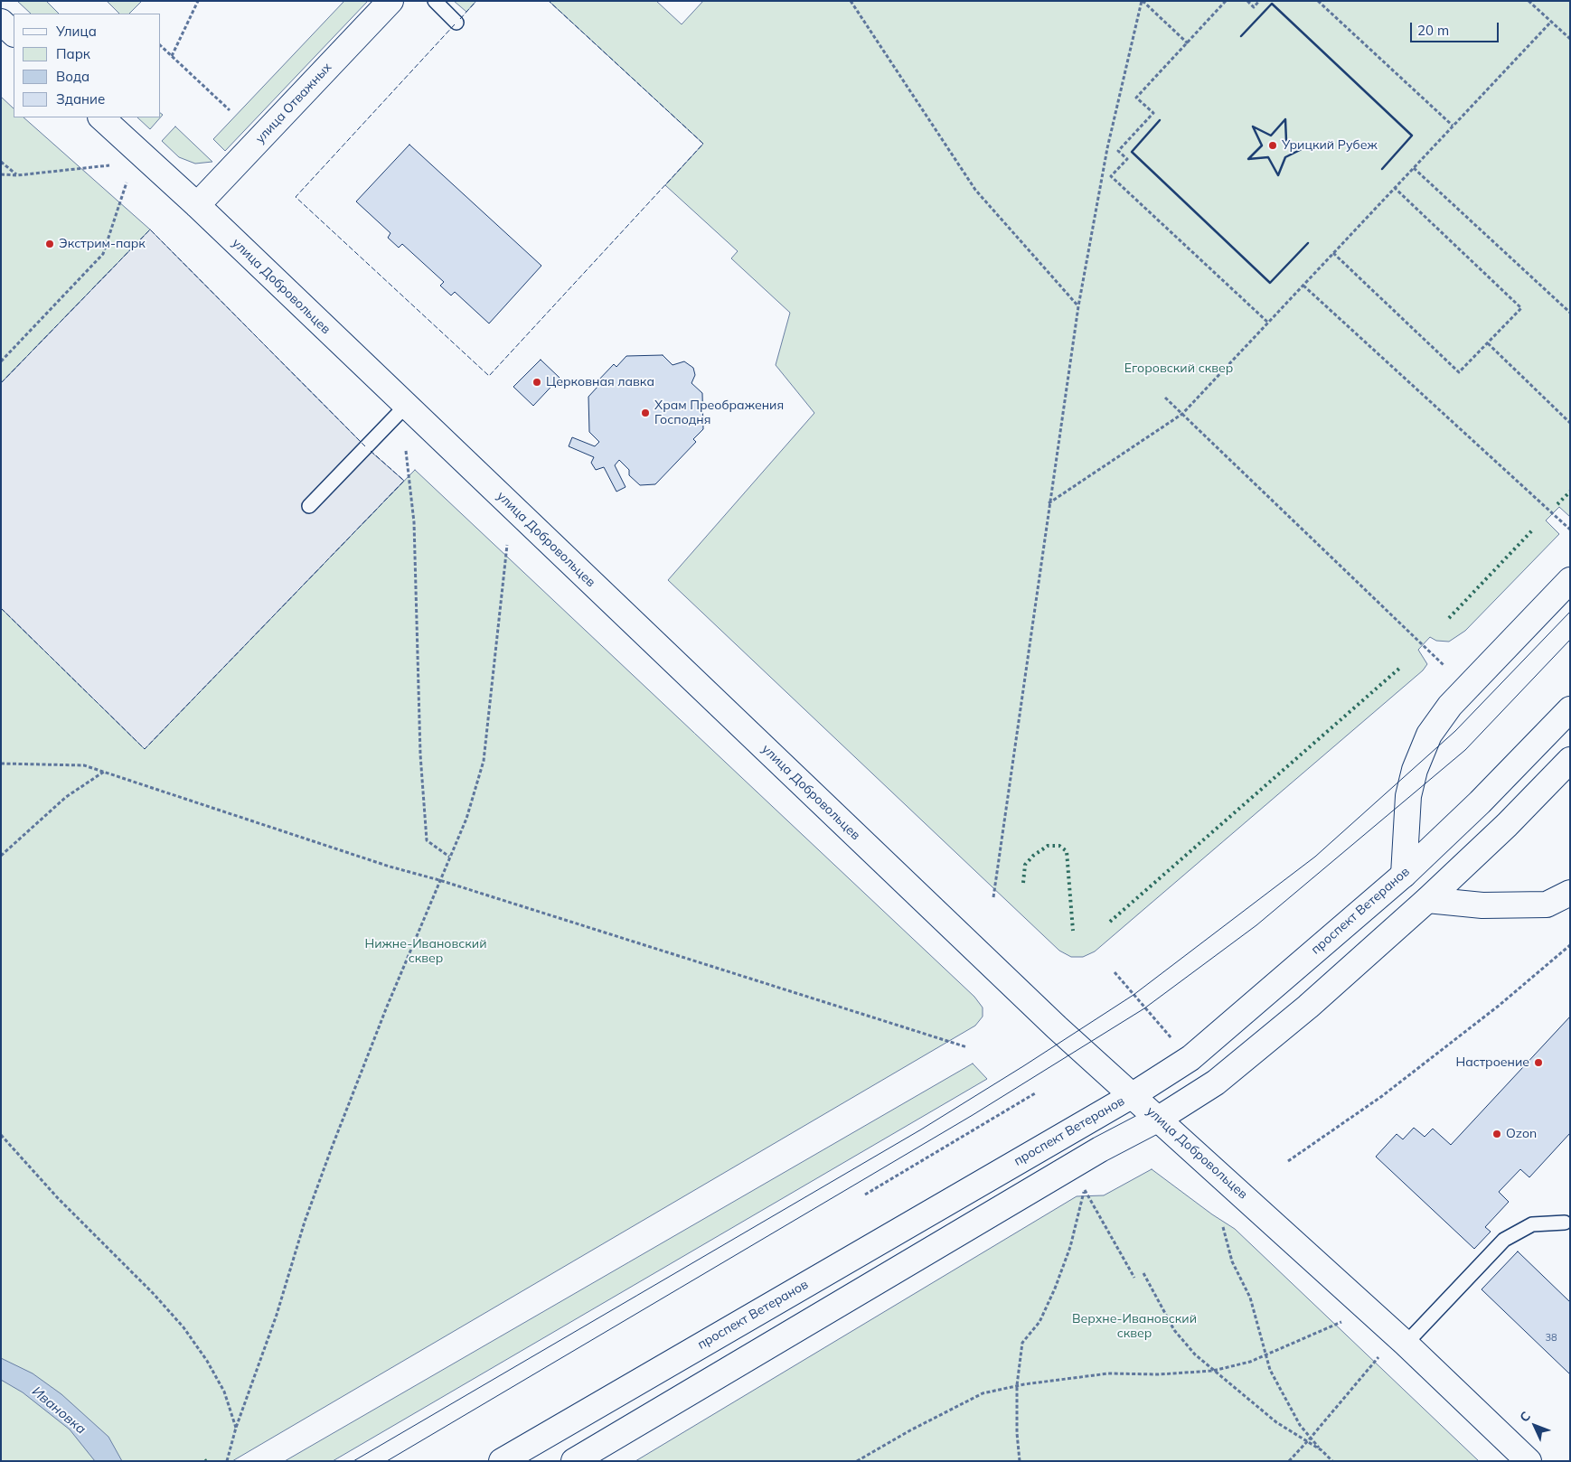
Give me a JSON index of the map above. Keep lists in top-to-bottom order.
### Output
{
  "streets": {
    "street": ["улица Отважных", "улица Добровольцев", "проспект Ветеранов"]
  },
  "crossings": [
    ["улица Отважных", "улица Добровольцев"],
    ["улица Добровольцев", "проспект Ветеранов"]
  ],
  "water": ["Ивановка"],
  "parks": ["Егоровский сквер", "Нижне-Ивановский сквер", "Верхне-Ивановский сквер"],
  "places": [
    "Урицкий Рубеж",
    "Экстрим-парк",
    "Церковная лавка",
    "Храм Преображения Господня",
    "Настроение",
    "Ozon"
  ],
  "house_numbers": ["38"],
  "legend": [
    "Улица",
    "Парк",
    "Вода",
    "Здание"
  ],
  "scale_bar": "20 m",
  "north": "top left"
}
